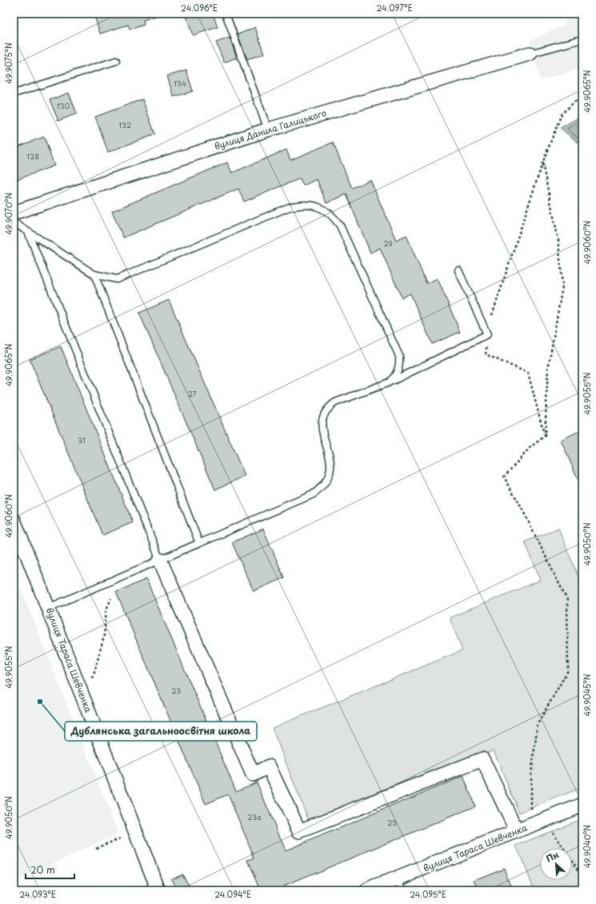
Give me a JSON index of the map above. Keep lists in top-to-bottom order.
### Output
{
  "streets": {
    "street": ["вулиця Данила Галицького", "вулиця Тараса Шевченка"]
  },
  "places": ["Дублянська загальноосвітня школа"],
  "house_numbers": [
    "134",
    "130",
    "132",
    "128",
    "29",
    "27",
    "31",
    "23",
    "23а",
    "25"
  ],
  "scale_bar": "20 m",
  "north": "top left",
  "coordinates": [
    "24.096°E",
    "24.097°E",
    "49.9075°N",
    "49.9065°N",
    "49.9070°N",
    "49.9060°N",
    "49.9055°N",
    "49.9050°N",
    "49.9045°N",
    "49.9040°N",
    "24.093°E",
    "24.094°E",
    "24.095°E"
  ]
}
